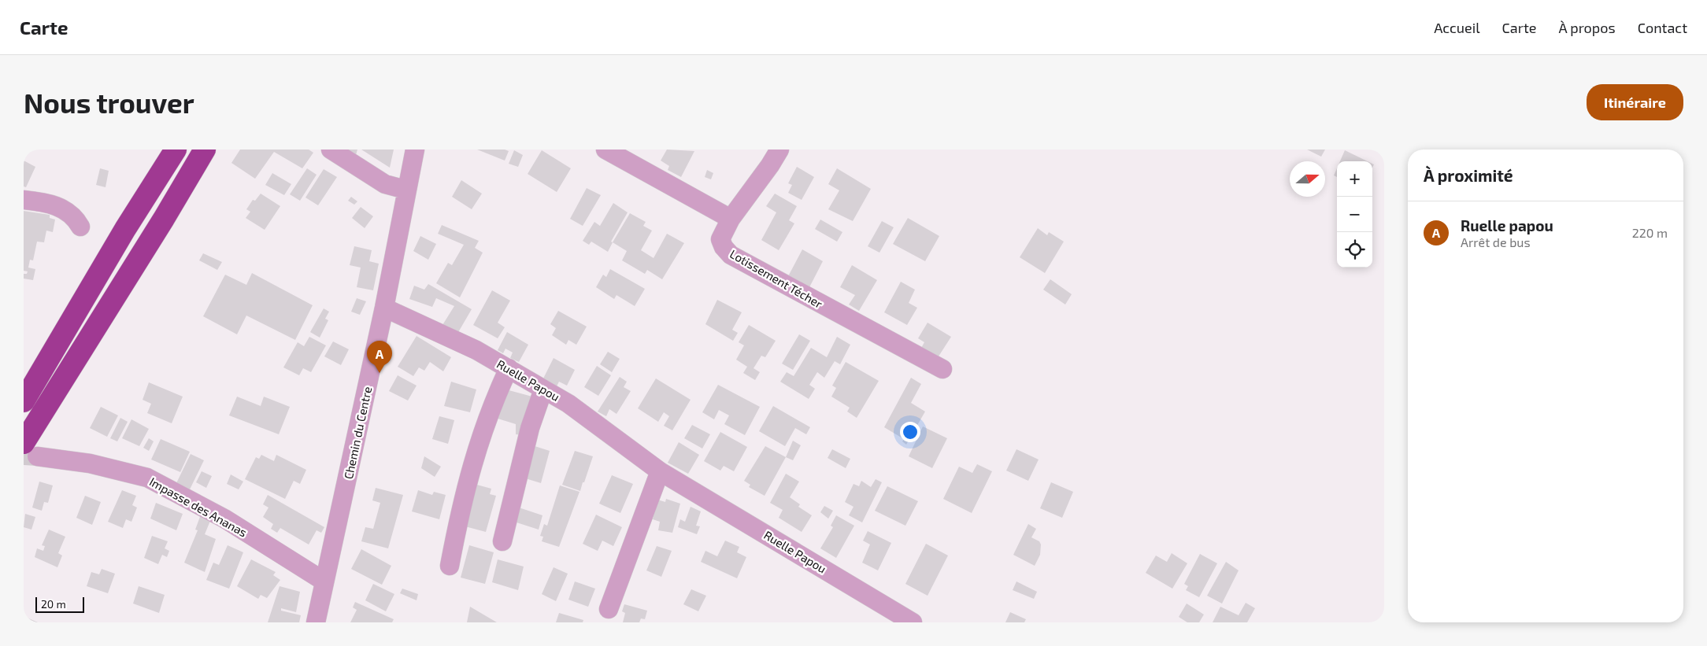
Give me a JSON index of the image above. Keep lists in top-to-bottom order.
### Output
{
  "streets": {
    "street": [
      "Lotissement Técher",
      "Ruelle Papou",
      "Chemin du Centre",
      "Impasse des Ananas"
    ]
  },
  "crossings": [
    ["Ruelle Papou", "Chemin du Centre"],
    ["Chemin du Centre", "Impasse des Ananas"]
  ],
  "scale_bar": "20 m",
  "north": "right",
  "page": {
    "header": "Carte",
    "nav": [
      "Accueil",
      "Carte",
      "À propos",
      "Contact"
    ],
    "buttons": "Itinéraire",
    "title": "Nous trouver",
    "heading": "À proximité",
    "map_buttons": ["+", "−"],
    "list": [
      {
        "mark": "A",
        "name": "Ruelle papou",
        "note": "Arrêt de bus",
        "value": "220 m"
      }
    ],
    "pins": "A",
    "scale": "20 m"
  }
}
